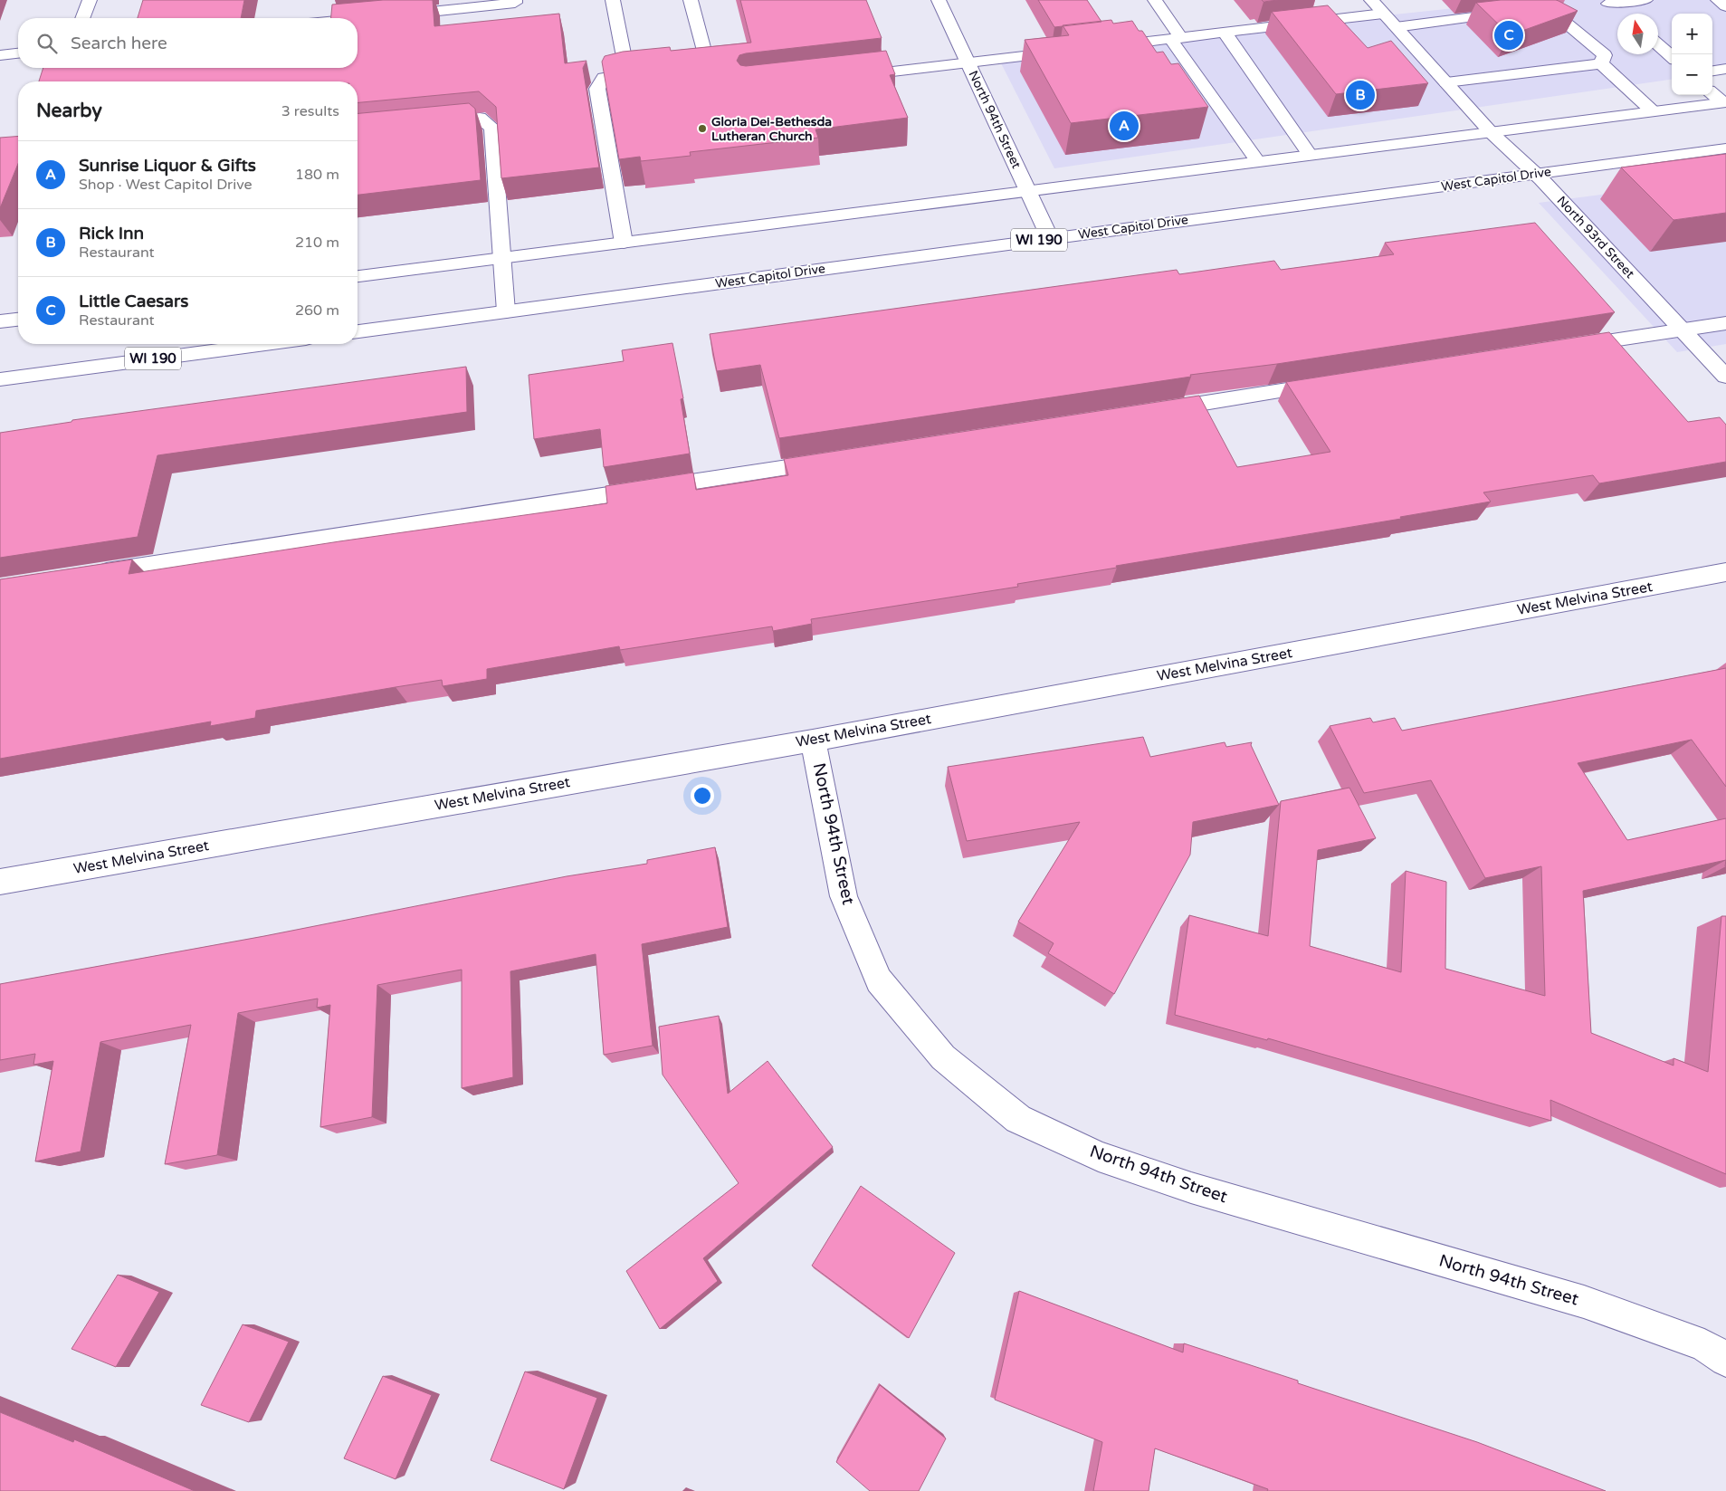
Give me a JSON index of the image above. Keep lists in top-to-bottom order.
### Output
{
  "streets": {
    "street": [
      "North 94th Street",
      "West Capitol Drive",
      "North 93rd Street",
      "WI 190",
      "West Melvina Street"
    ]
  },
  "crossings": [
    ["North 94th Street", "West Capitol Drive"],
    ["North 94th Street", "West Melvina Street"],
    ["West Capitol Drive", "North 93rd Street"]
  ],
  "places": ["Gloria Dei-Bethesda Lutheran Church"],
  "north": "top",
  "page": {
    "map_buttons": ["+", "−"],
    "search": "Search here",
    "pins": ["C", "B", "A"],
    "heading": ["Nearby", "3 results"],
    "list": [
      {
        "mark": "A",
        "name": "Sunrise Liquor & Gifts",
        "note": "Shop · West Capitol Drive",
        "value": "180 m"
      },
      {
        "mark": "B",
        "name": "Rick Inn",
        "note": "Restaurant",
        "value": "210 m"
      },
      {
        "mark": "C",
        "name": "Little Caesars",
        "note": "Restaurant",
        "value": "260 m"
      }
    ]
  }
}
